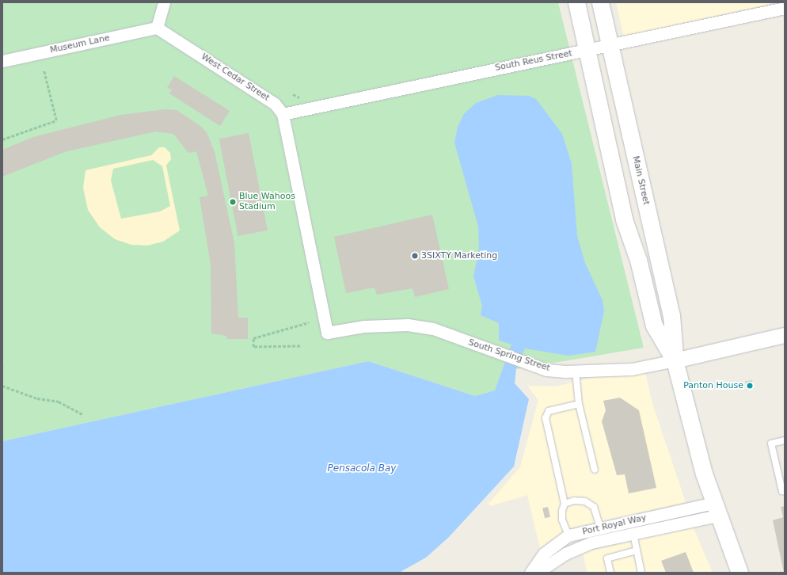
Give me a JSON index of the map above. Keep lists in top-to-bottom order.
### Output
{
  "streets": {
    "main road": ["Main Street"],
    "street": [
      "Museum Lane",
      "South Reus Street",
      "West Cedar Street",
      "South Spring Street",
      "Port Royal Way"
    ]
  },
  "crossings": [
    ["Museum Lane", "West Cedar Street"],
    ["South Reus Street", "West Cedar Street"],
    ["South Reus Street", "Main Street"],
    ["West Cedar Street", "South Spring Street"],
    ["Main Street", "South Spring Street"]
  ],
  "water": ["Pensacola Bay"],
  "places": ["Blue Wahoos Stadium", "3SIXTY Marketing", "Panton House"]
}
